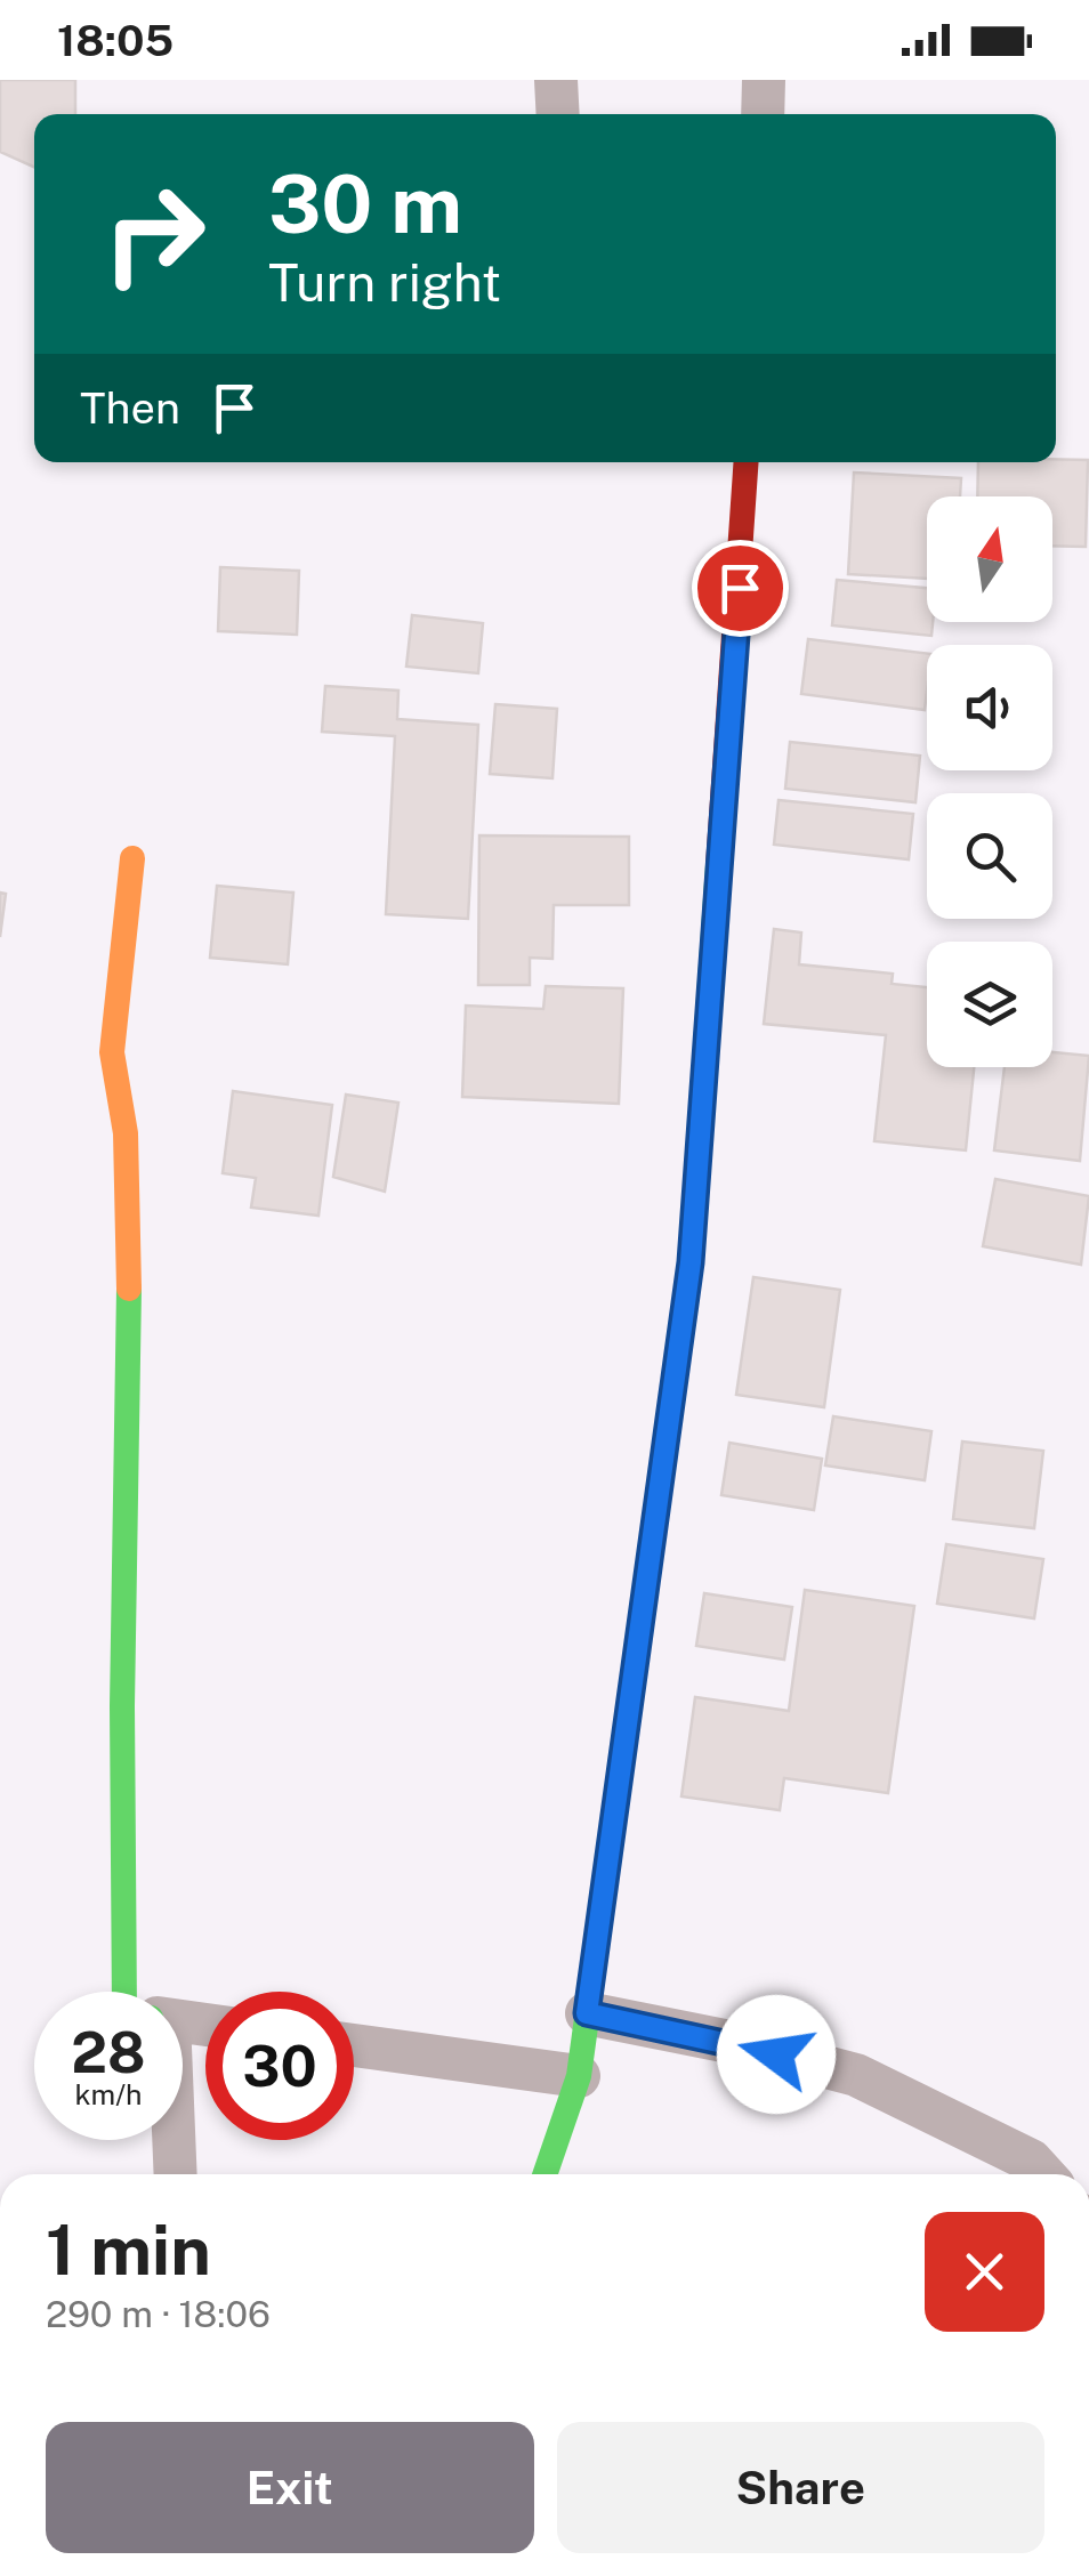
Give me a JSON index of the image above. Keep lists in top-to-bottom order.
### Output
{
  "north": "top",
  "page": {
    "status": "18:05",
    "turn": ["30 m", "Turn right"],
    "then": "Then",
    "speed": "28 km/h",
    "limit": "30",
    "heading": ["1 min", "290 m · 18:06"],
    "buttons": ["Exit", "Share"]
  }
}
